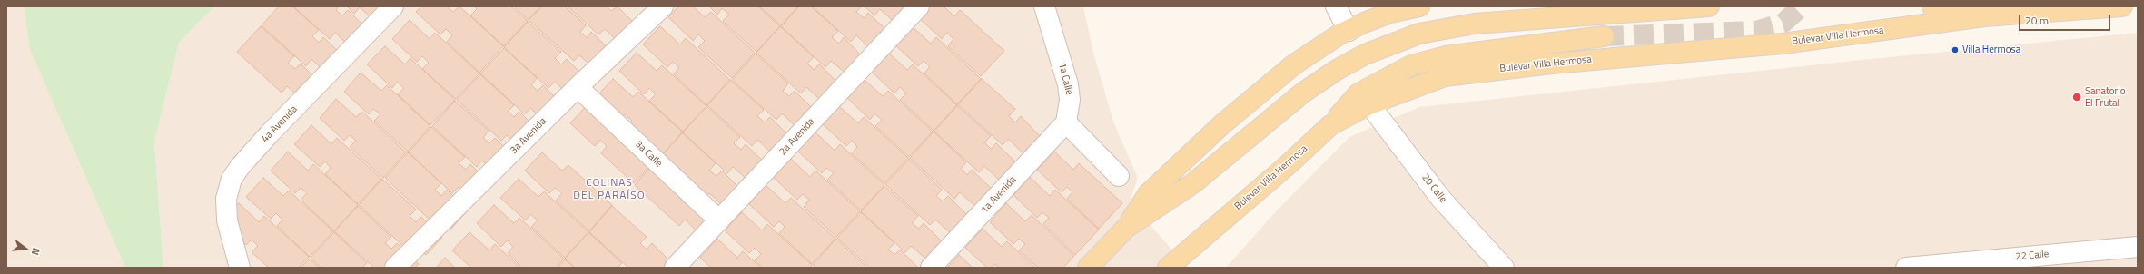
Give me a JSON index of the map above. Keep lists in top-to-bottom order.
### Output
{
  "streets": {
    "main road": ["Bulevar Villa Hermosa"],
    "street": [
      "1a Calle",
      "4a Avenida",
      "3a Avenida",
      "2a Avenida",
      "3a Calle",
      "20 Calle",
      "1a Avenida",
      "22 Calle"
    ]
  },
  "crossings": [
    ["Bulevar Villa Hermosa", "20 Calle"],
    ["1a Calle", "1a Avenida"],
    ["3a Avenida", "3a Calle"],
    ["2a Avenida", "3a Calle"]
  ],
  "districts": ["COLINAS DEL PARAÍSO"],
  "places": ["Villa Hermosa", "Sanatorio El Frutal"],
  "scale_bar": "20 m",
  "north": "right"
}
